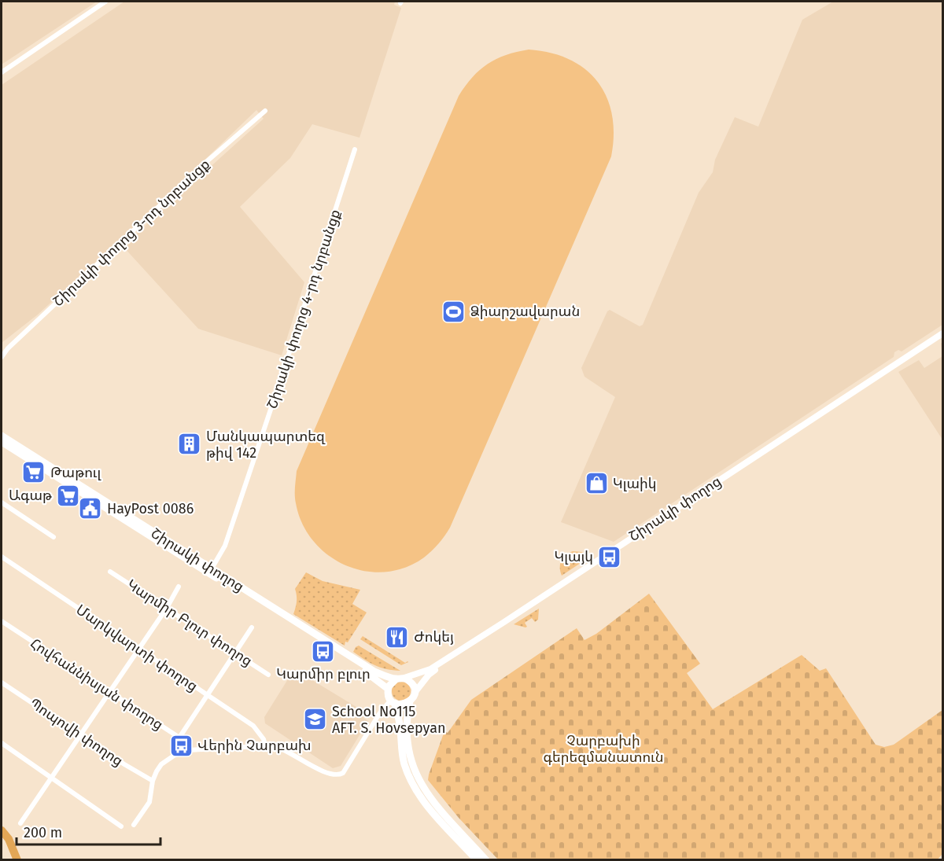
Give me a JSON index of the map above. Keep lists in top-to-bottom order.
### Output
{
  "streets": {
    "highway": ["Շիրակի փողոց"],
    "street": [
      "Շիրակի փողոց 3-րդ նրբանցք",
      "Շիրակի փողոց 4-րդ նրբանցք",
      "Կարմիր Բլուր փողոց",
      "Մարկվարտի փողոց",
      "Հովհաննիսյան փողոց",
      "Պոպովի փողոց"
    ]
  },
  "crossings": [
    ["Շիրակի փողոց 4-րդ նրբանցք", "Շիրակի փողոց"]
  ],
  "parks": ["Չարբախի գերեզմանատուն"],
  "places": {
    "sports": ["Ձիարշավարան"],
    "building": ["Մանկապարտեզ թիվ 142"],
    "supermarket": ["Թաթուլ", "Ագաթ"],
    "shop": ["Կլաիկ"],
    "public building": ["HayPost 0086"],
    "bus stop": ["Կլայկ", "Կարմիր բլուր", "Վերին Չարբախ"],
    "restaurant": ["Ժոկեյ"],
    "school or university": ["School No115 AFT. S. Hovsepyan"]
  },
  "scale_bar": "200 m"
}
